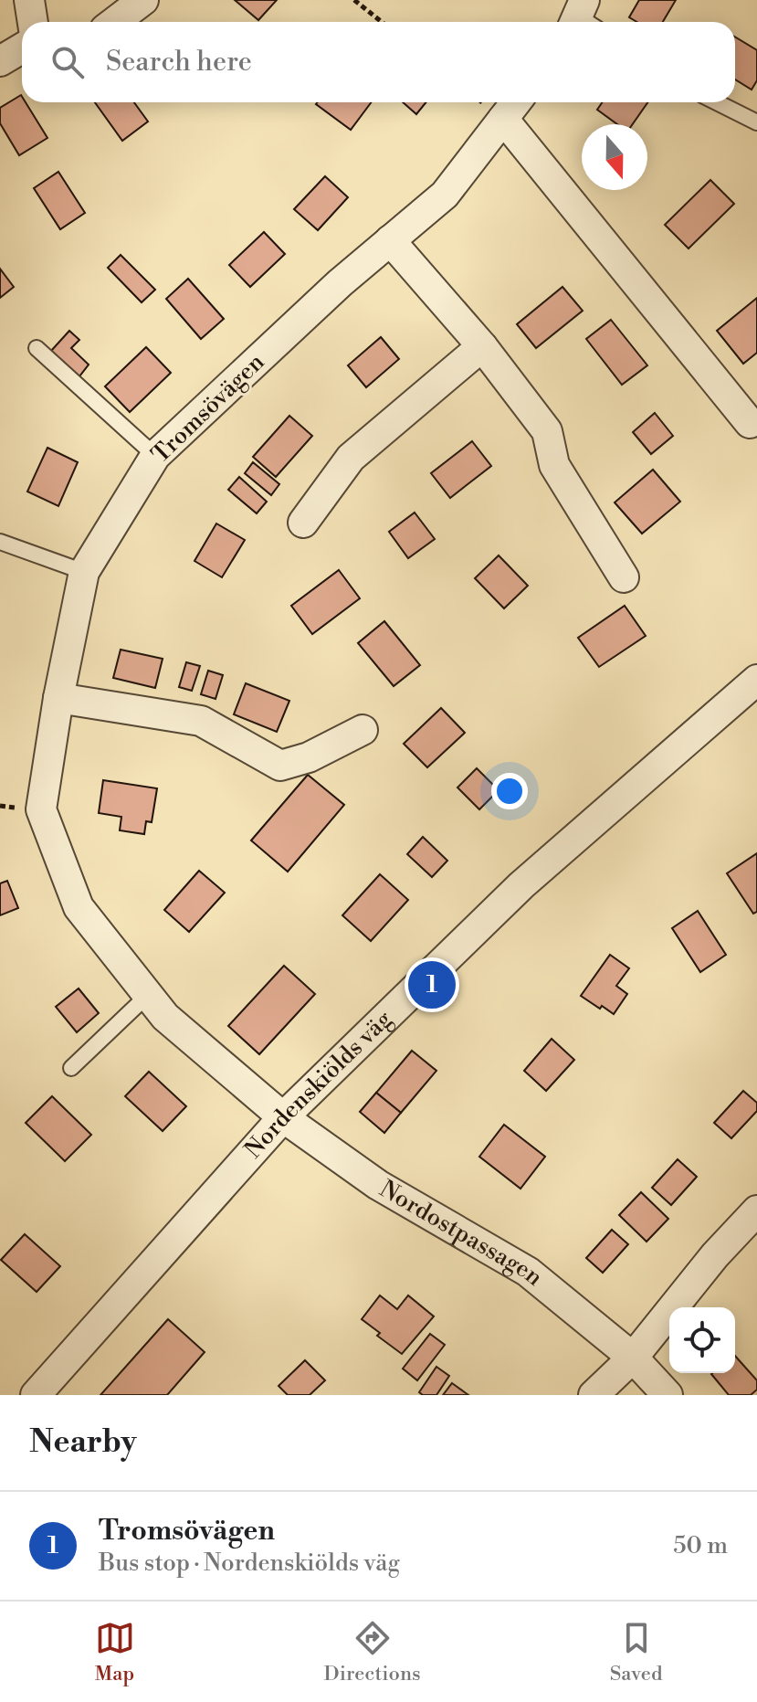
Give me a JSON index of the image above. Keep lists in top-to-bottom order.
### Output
{
  "streets": {
    "street": ["Tromsövägen", "Nordenskiölds väg", "Nordostpassagen"]
  },
  "crossings": [
    ["Tromsövägen", "Nordenskiölds väg"],
    ["Tromsövägen", "Nordostpassagen"],
    ["Nordenskiölds väg", "Nordostpassagen"]
  ],
  "north": "bottom",
  "page": {
    "search": "Search here",
    "pins": "1",
    "heading": "Nearby",
    "list": [
      {
        "mark": "1",
        "name": "Tromsövägen",
        "note": "Bus stop · Nordenskiölds väg",
        "value": "50 m"
      }
    ],
    "nav": ["Map", "Directions", "Saved"]
  }
}
